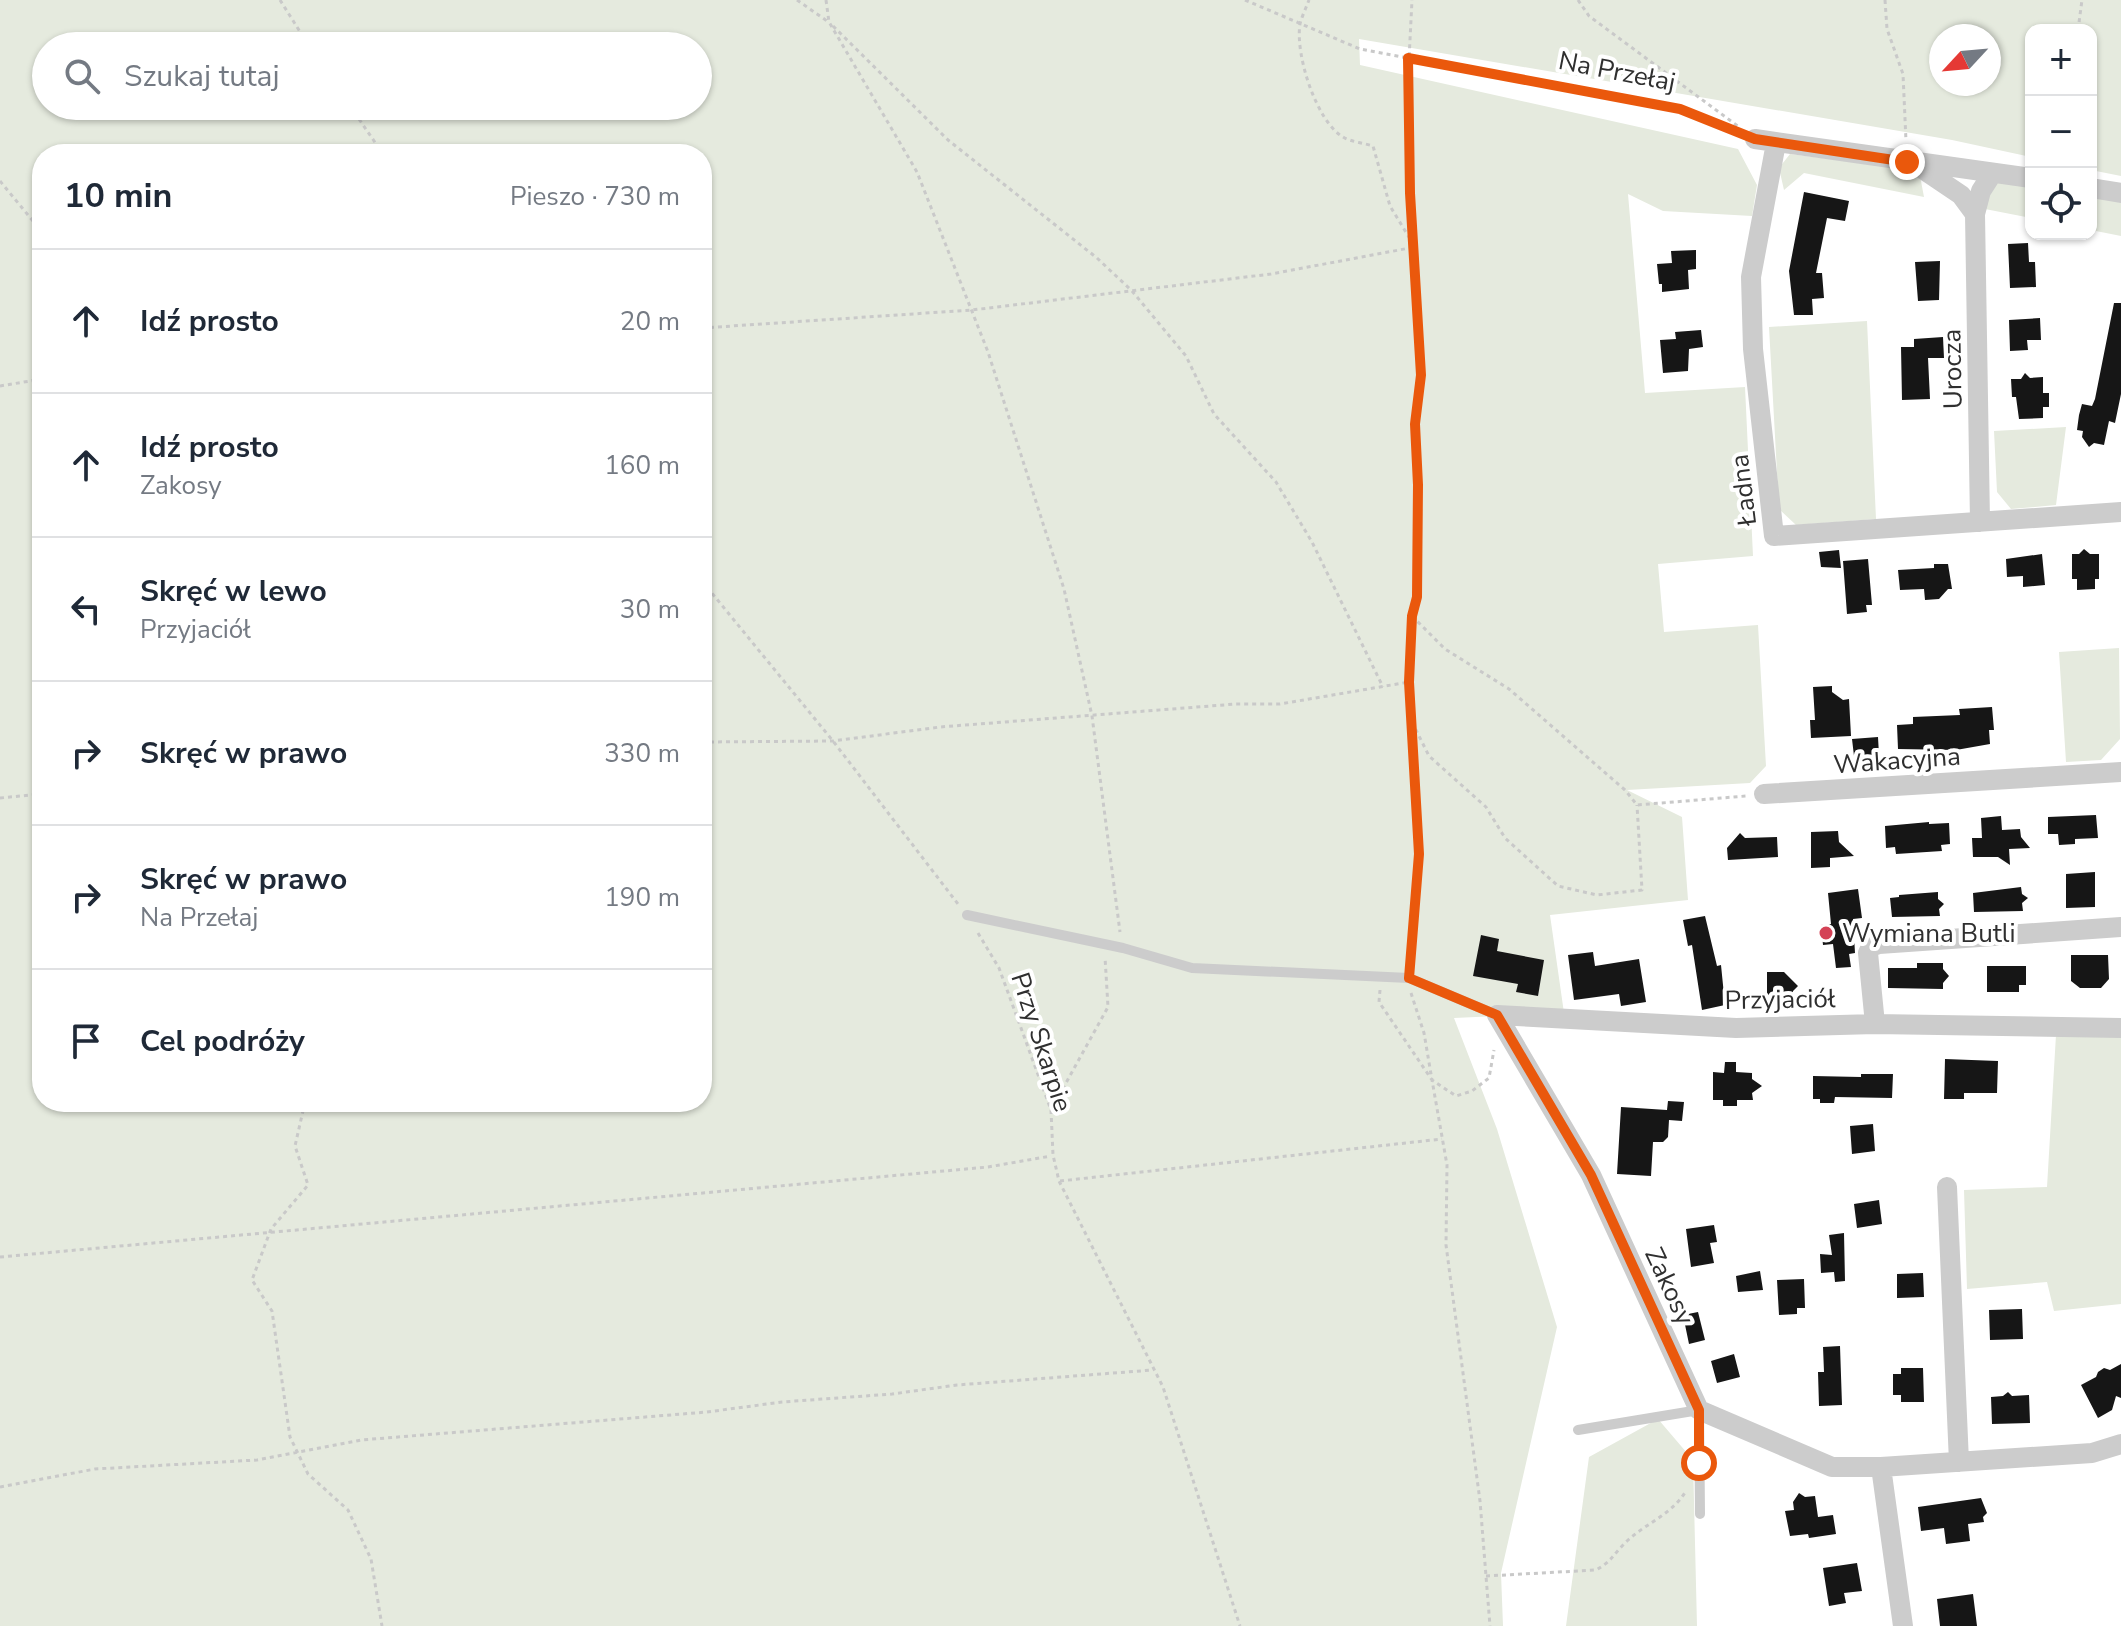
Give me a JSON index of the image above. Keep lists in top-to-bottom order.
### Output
{
  "streets": {
    "street": [
      "Urocza",
      "Ładna",
      "Wakacyjna",
      "Przyjaciół",
      "Zakosy"
    ],
    "path": ["Na Przełaj", "Przy Skarpie"]
  },
  "crossings": [
    ["Urocza", "Ładna"],
    ["Przyjaciół", "Przy Skarpie"],
    ["Przyjaciół", "Zakosy"]
  ],
  "places": ["Wymiana Butli"],
  "north": "bottom left",
  "page": {
    "map_buttons": ["+", "−"],
    "search": "Szukaj tutaj",
    "heading": ["10 min", "Pieszo · 730 m"],
    "list": [
      ["Idź prosto", "20 m"],
      ["Idź prosto", "Zakosy", "160 m"],
      ["Skręć w lewo", "Przyjaciół", "30 m"],
      ["Skręć w prawo", "330 m"],
      ["Skręć w prawo", "Na Przełaj", "190 m"],
      "Cel podróży"
    ]
  }
}
